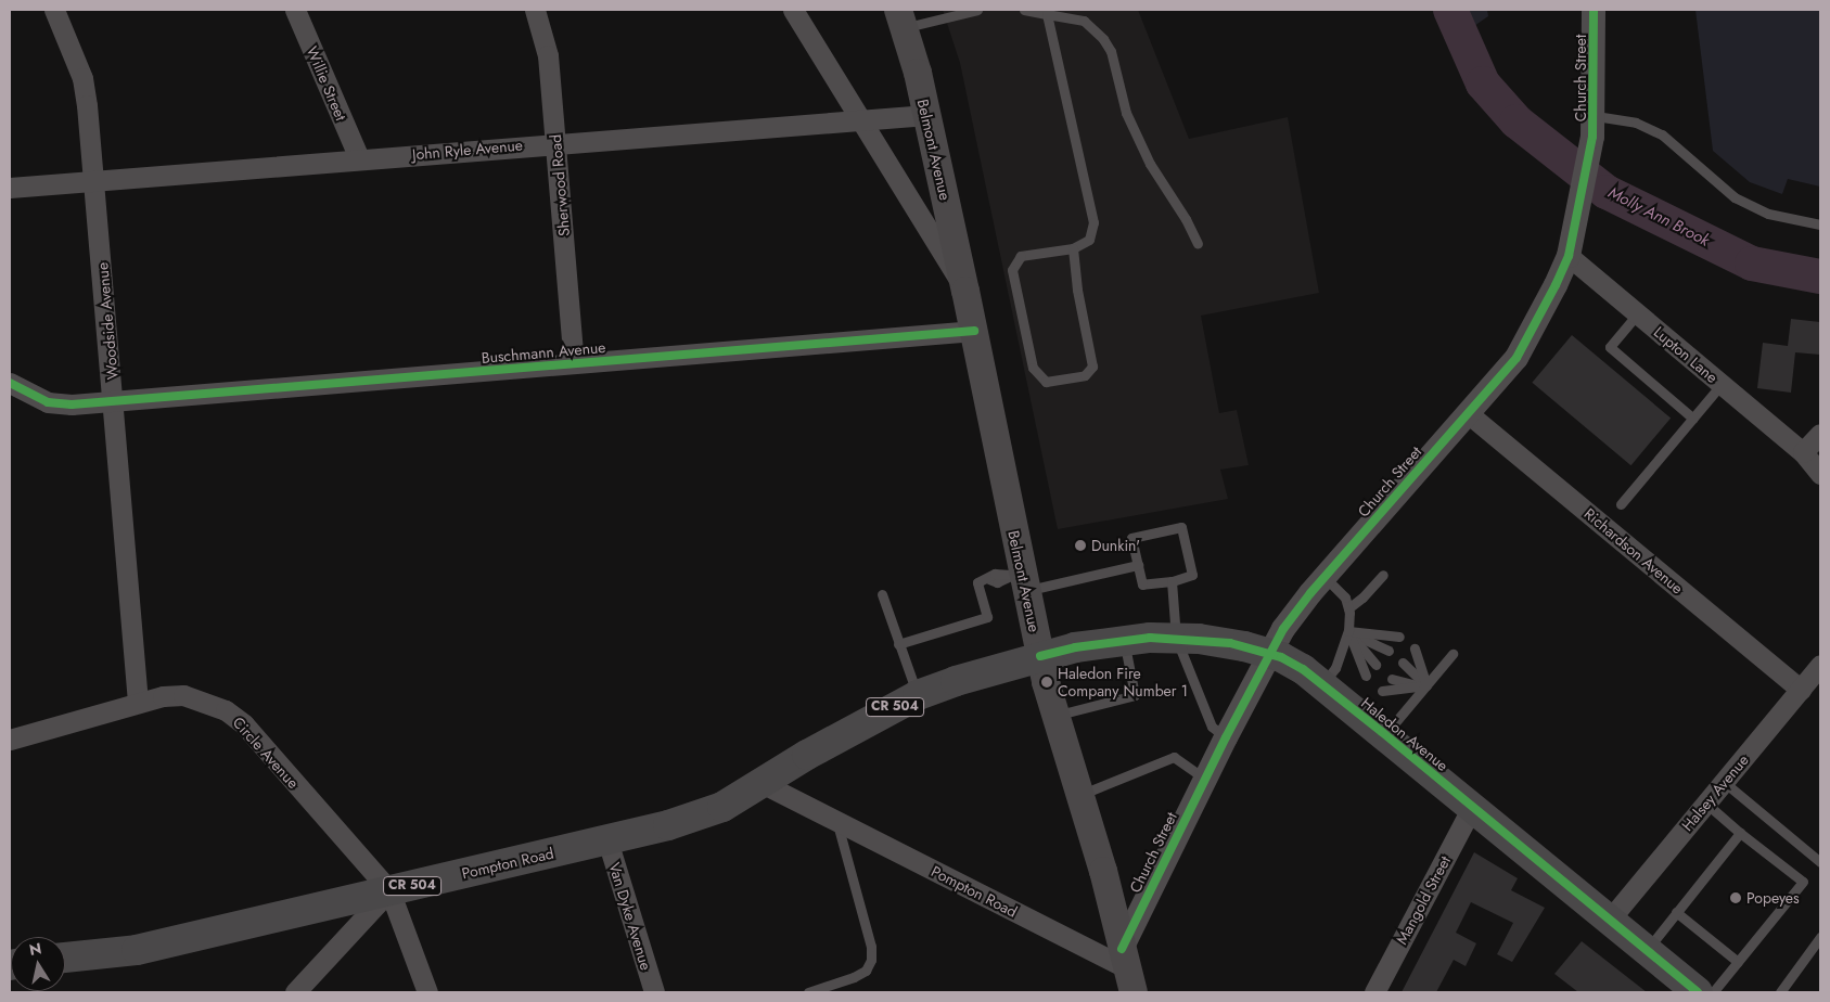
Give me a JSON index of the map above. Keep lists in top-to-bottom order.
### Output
{
  "streets": {
    "main road": [
      "Belmont Avenue",
      "CR 504",
      "Haledon Avenue",
      "Pompton Road"
    ],
    "street": [
      "Church Street",
      "Willie Street",
      "John Ryle Avenue",
      "Sherwood Road",
      "Woodside Avenue",
      "Buschmann Avenue",
      "Lupton Lane",
      "Richardson Avenue",
      "Circle Avenue",
      "Halsey Avenue",
      "Mangold Street",
      "Van Dyke Avenue"
    ]
  },
  "crossings": [
    ["Church Street", "Belmont Avenue"],
    ["Church Street", "Lupton Lane"],
    ["Church Street", "Richardson Avenue"],
    ["Church Street", "Haledon Avenue"],
    ["Church Street", "Pompton Road"],
    ["Willie Street", "John Ryle Avenue"],
    ["John Ryle Avenue", "Belmont Avenue"],
    ["John Ryle Avenue", "Sherwood Road"],
    ["John Ryle Avenue", "Woodside Avenue"],
    ["Belmont Avenue", "Buschmann Avenue"],
    ["Belmont Avenue", "CR 504"],
    ["Belmont Avenue", "Haledon Avenue"],
    ["Belmont Avenue", "Pompton Road"],
    ["Sherwood Road", "Buschmann Avenue"],
    ["Woodside Avenue", "Buschmann Avenue"],
    ["Woodside Avenue", "Circle Avenue"],
    ["Richardson Avenue", "Halsey Avenue"],
    ["CR 504", "Haledon Avenue"],
    ["CR 504", "Pompton Road"],
    ["Haledon Avenue", "Halsey Avenue"],
    ["Haledon Avenue", "Mangold Street"],
    ["Circle Avenue", "Pompton Road"],
    ["Pompton Road", "Van Dyke Avenue"]
  ],
  "water": ["Molly Ann Brook"],
  "places": ["Dunkin'", "Haledon Fire Company Number 1", "Popeyes"],
  "north": "top"
}
